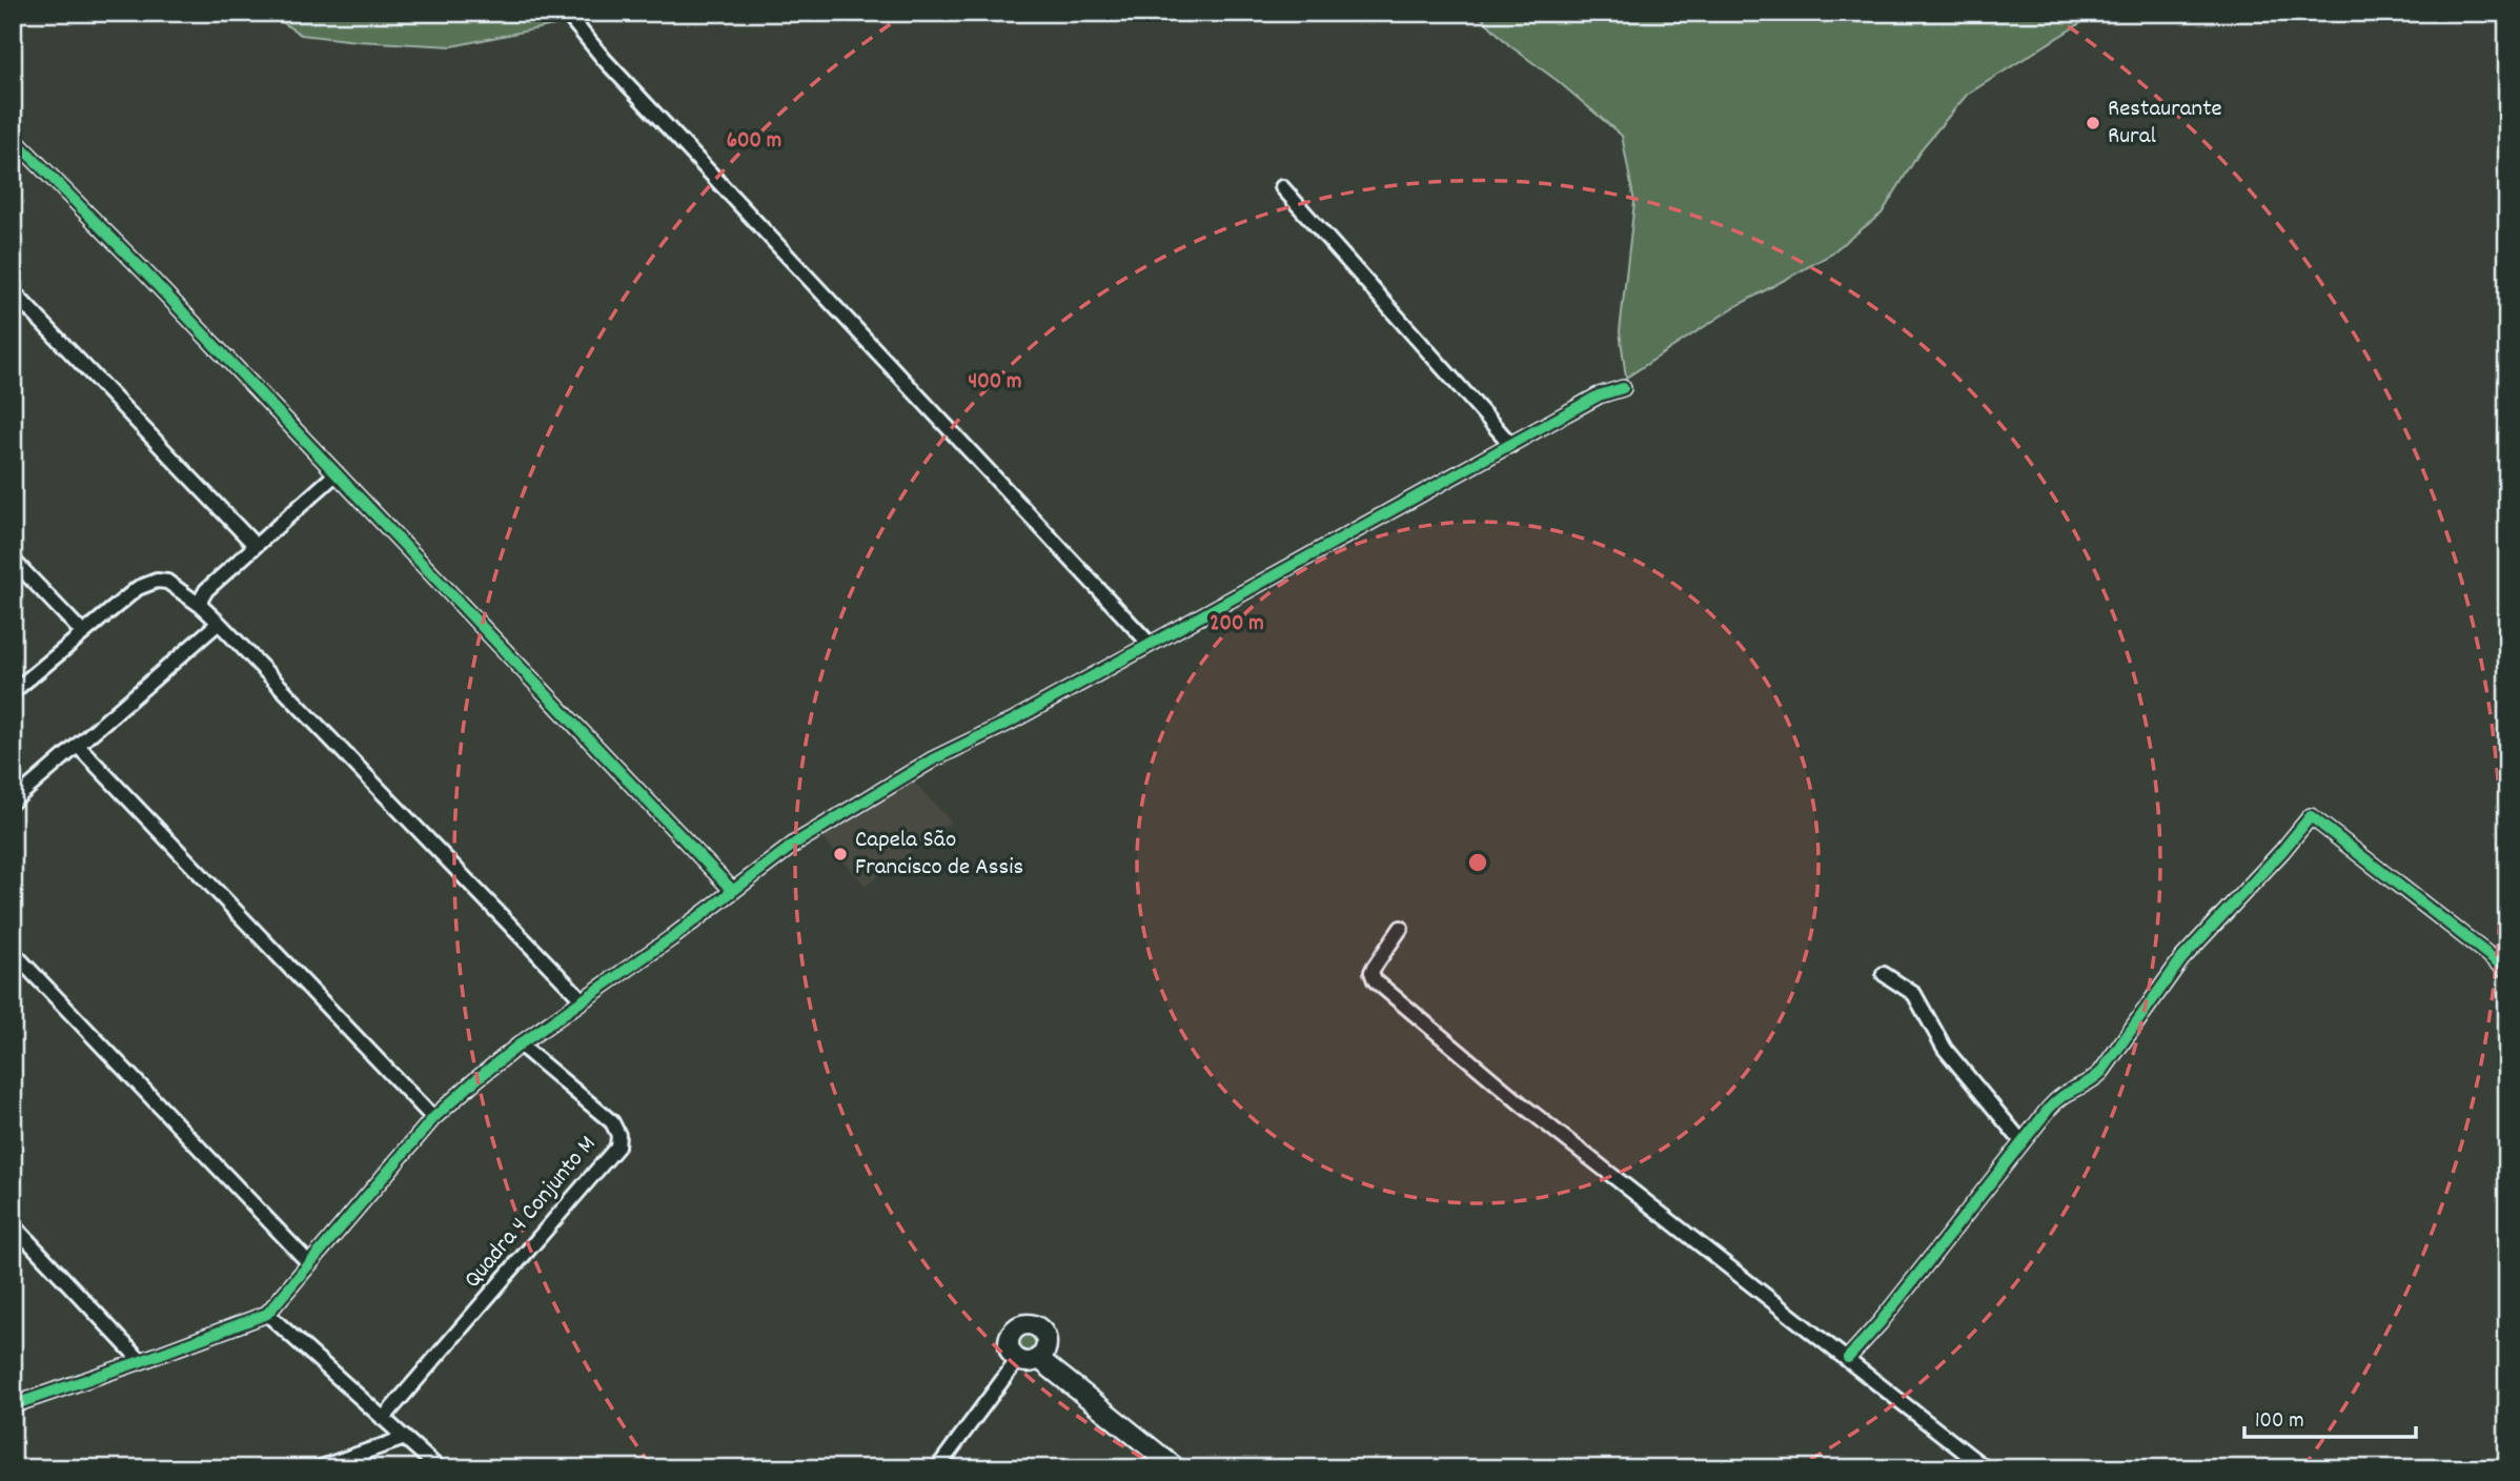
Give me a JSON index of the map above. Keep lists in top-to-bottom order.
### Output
{
  "streets": {
    "street": ["Quadra 4 Conjunto M"]
  },
  "places": ["Restaurante Rural", "Capela São Francisco de Assis"],
  "scale_bar": "100 m",
  "rings": ["600 m", "400 m", "200 m"]
}
